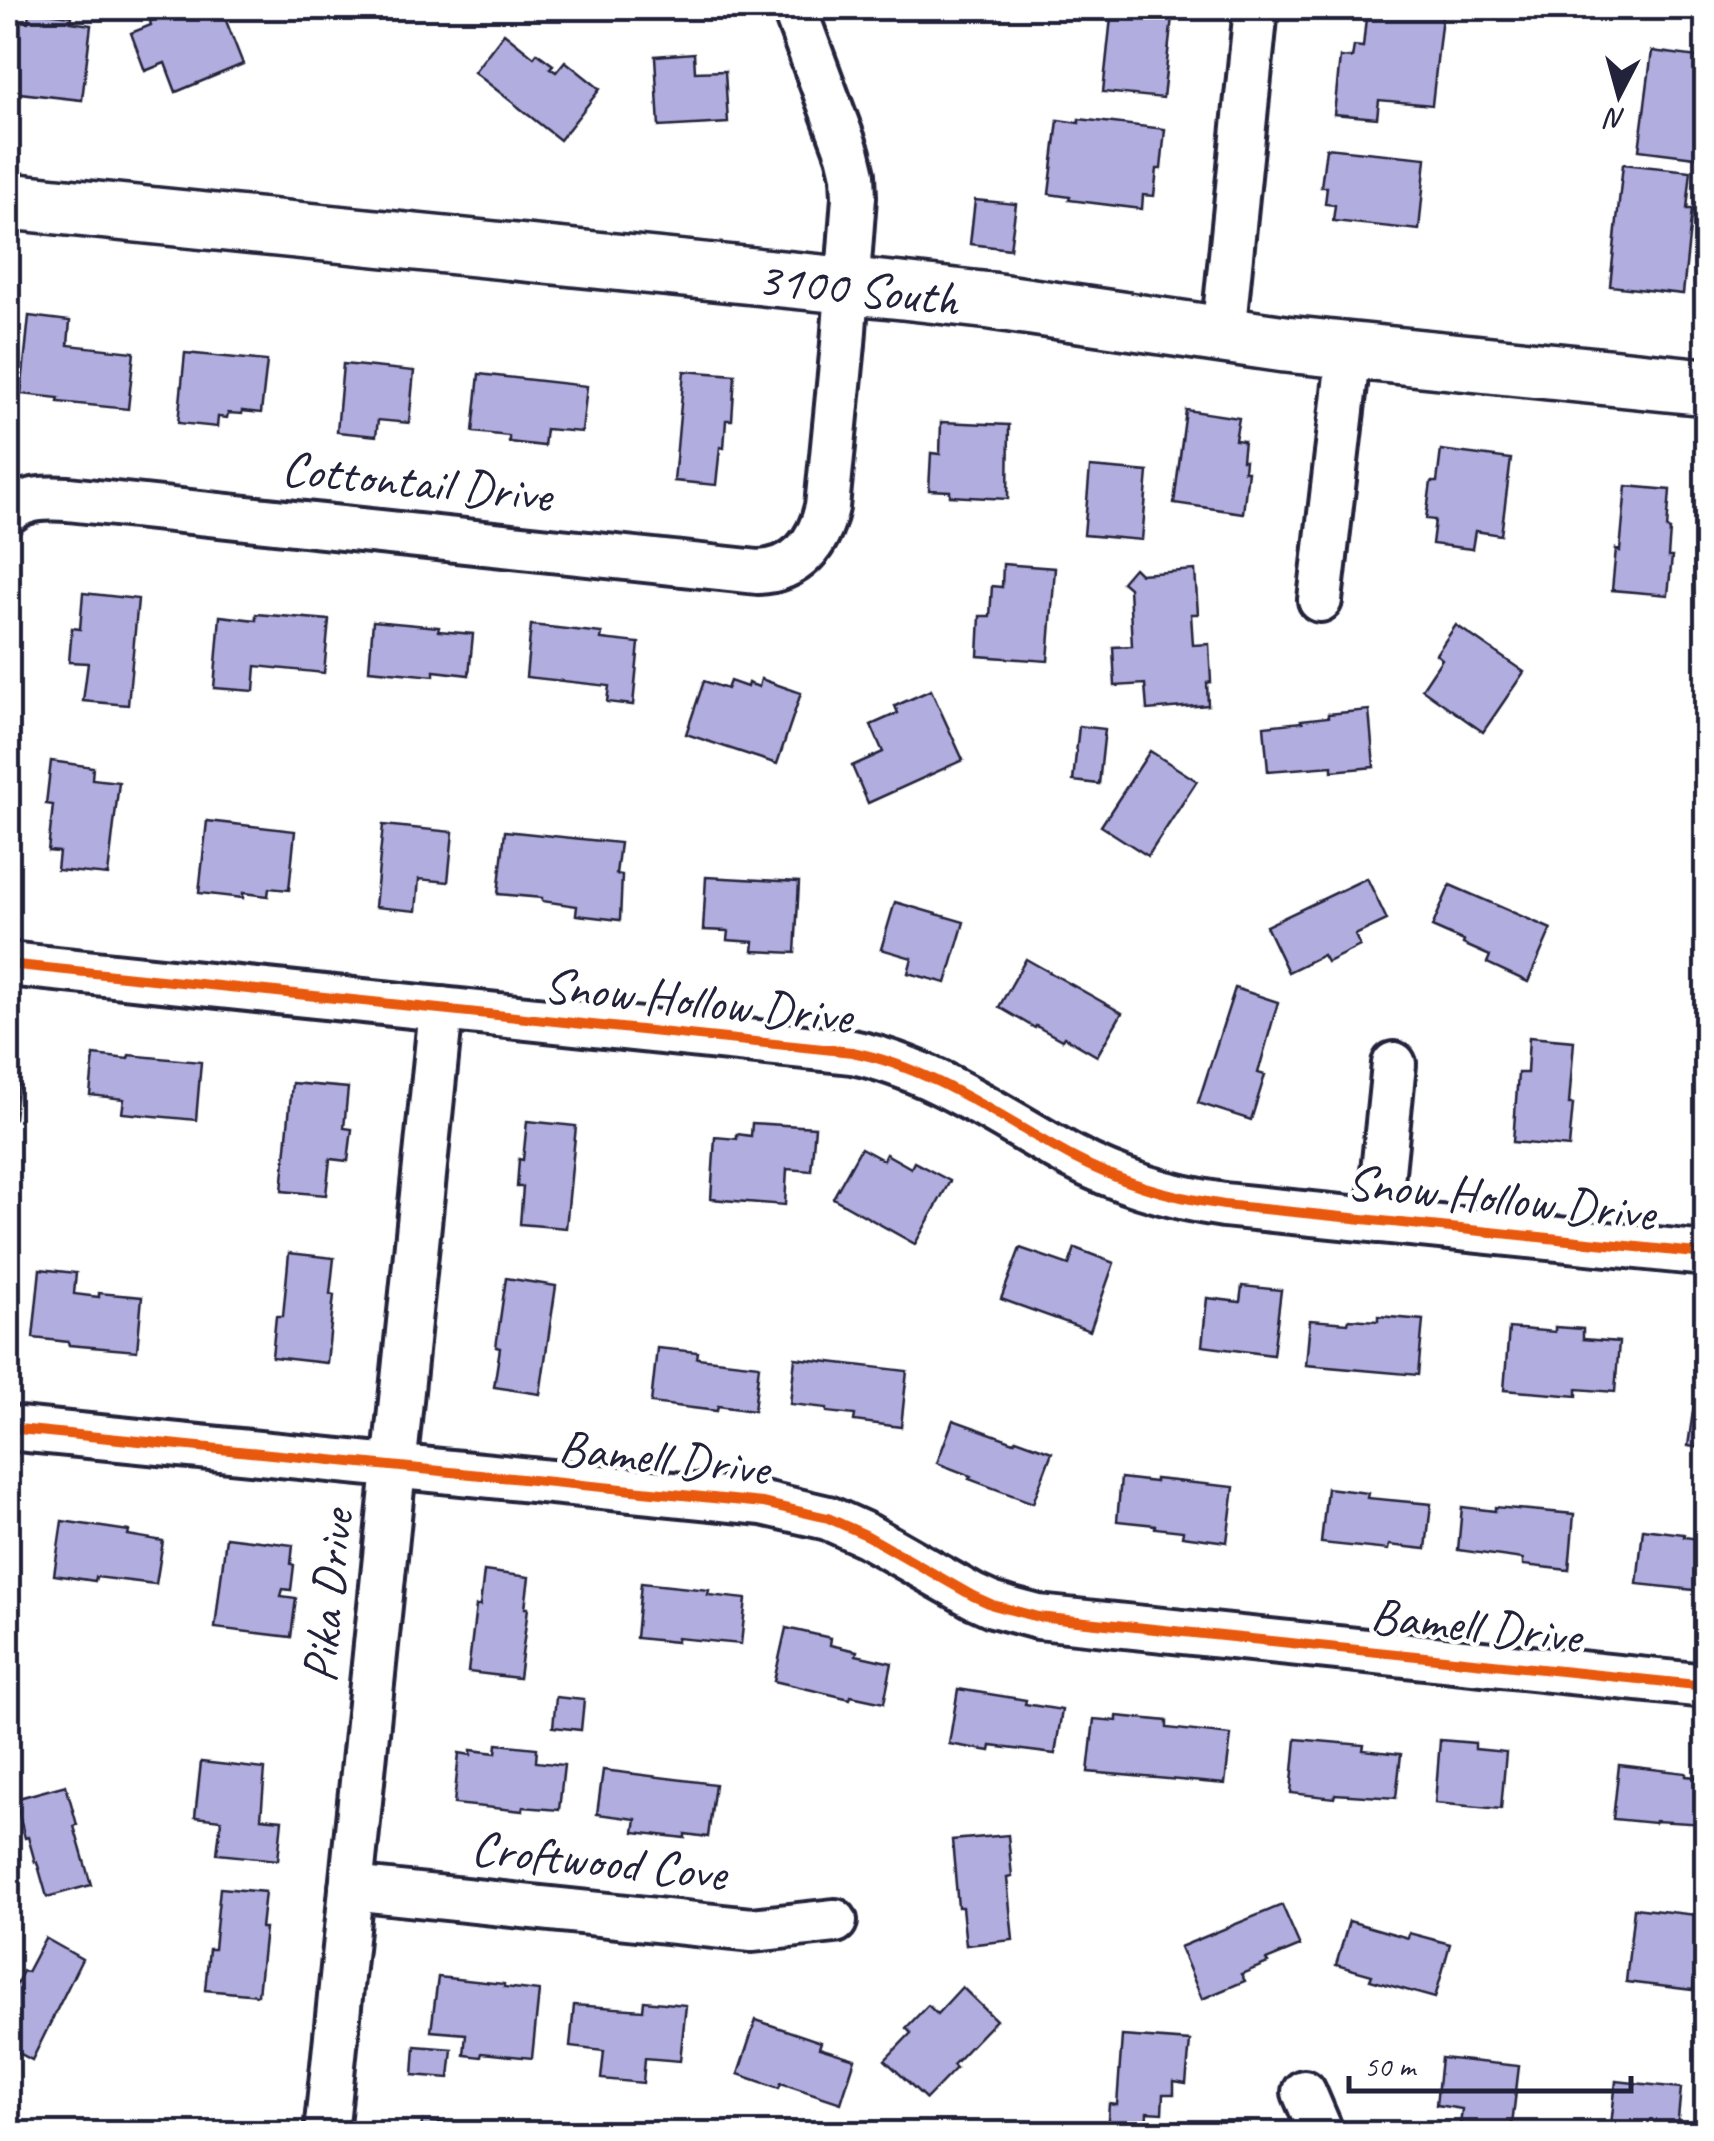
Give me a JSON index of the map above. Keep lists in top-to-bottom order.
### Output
{
  "streets": {
    "main road": ["3100 South"],
    "street": [
      "Cottontail Drive",
      "Snow Hollow Drive",
      "Bamell Drive",
      "Pika Drive",
      "Croftwood Cove"
    ]
  },
  "crossings": [
    ["3100 South", "Cottontail Drive"],
    ["Snow Hollow Drive", "Pika Drive"],
    ["Bamell Drive", "Pika Drive"],
    ["Pika Drive", "Croftwood Cove"]
  ],
  "scale_bar": "50 m",
  "north": "bottom"
}
